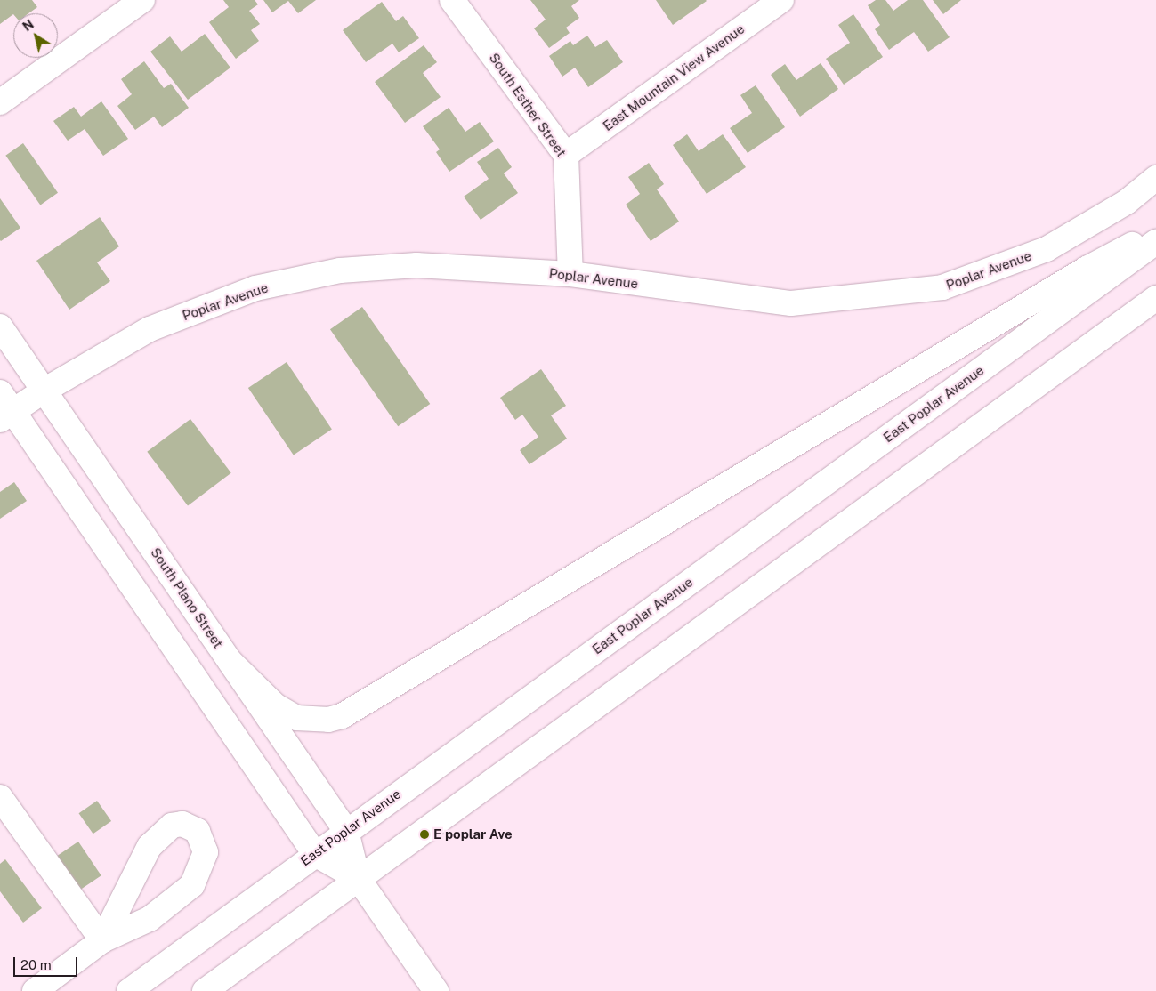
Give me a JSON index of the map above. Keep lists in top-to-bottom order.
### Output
{
  "streets": {
    "main road": [
      "East Mountain View Avenue",
      "South Esther Street",
      "Poplar Avenue",
      "East Poplar Avenue",
      "South Plano Street"
    ]
  },
  "crossings": [
    ["East Mountain View Avenue", "South Esther Street"],
    ["South Esther Street", "Poplar Avenue"],
    ["Poplar Avenue", "South Plano Street"],
    ["East Poplar Avenue", "South Plano Street"]
  ],
  "places": ["E poplar Ave"],
  "scale_bar": "20 m",
  "north": "top left"
}
